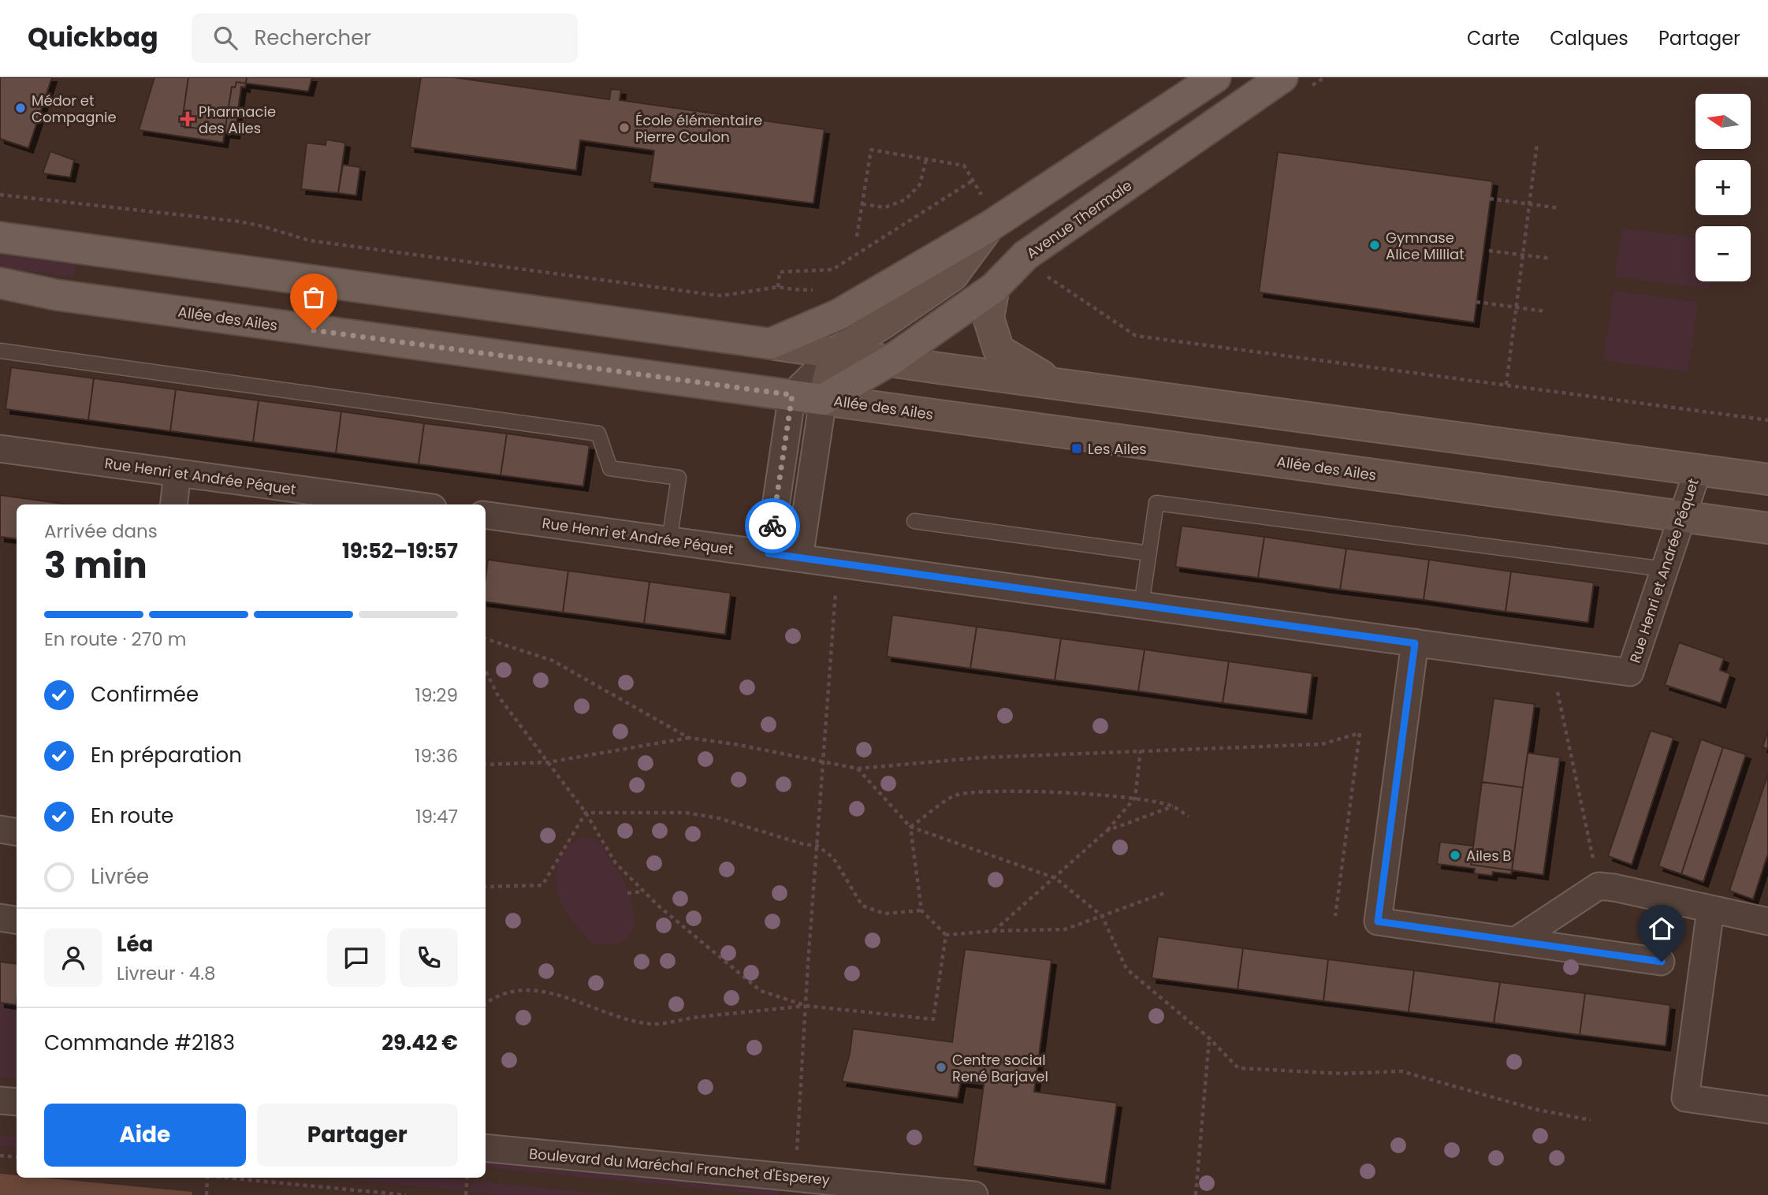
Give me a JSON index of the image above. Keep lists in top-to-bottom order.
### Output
{
  "streets": {
    "main road": ["Avenue Thermale", "Allée des Ailes"],
    "street": ["Rue Henri et Andrée Péquet", "Boulevard du Maréchal Franchet d'Esperey"]
  },
  "crossings": [
    ["Avenue Thermale", "Allée des Ailes"],
    ["Allée des Ailes", "Rue Henri et Andrée Péquet"]
  ],
  "places": {
    "other": [
      "Médor et Compagnie",
      "École élémentaire Pierre Coulon",
      "Gymnase Alice Milliat",
      "Ailes B",
      "Centre social René Barjavel"
    ],
    "health": ["Pharmacie des Ailes"],
    "transit": ["Les Ailes"]
  },
  "north": "left",
  "page": {
    "header": "Quickbag",
    "search": "Rechercher",
    "nav": ["Carte", "Calques", "Partager"],
    "map_buttons": ["+", "−"],
    "heading": ["3 min", "Arrivée dans", "19:52–19:57"],
    "panel": [
      "Léa",
      "Livreur · 4.8",
      "Commande #2183",
      "29.42 €"
    ],
    "bar": "En route · 270 m",
    "list": [
      ["Confirmée", "19:29"],
      ["En préparation", "19:36"],
      ["En route", "19:47"],
      "Livrée"
    ],
    "buttons": ["Aide", "Partager"]
  }
}
